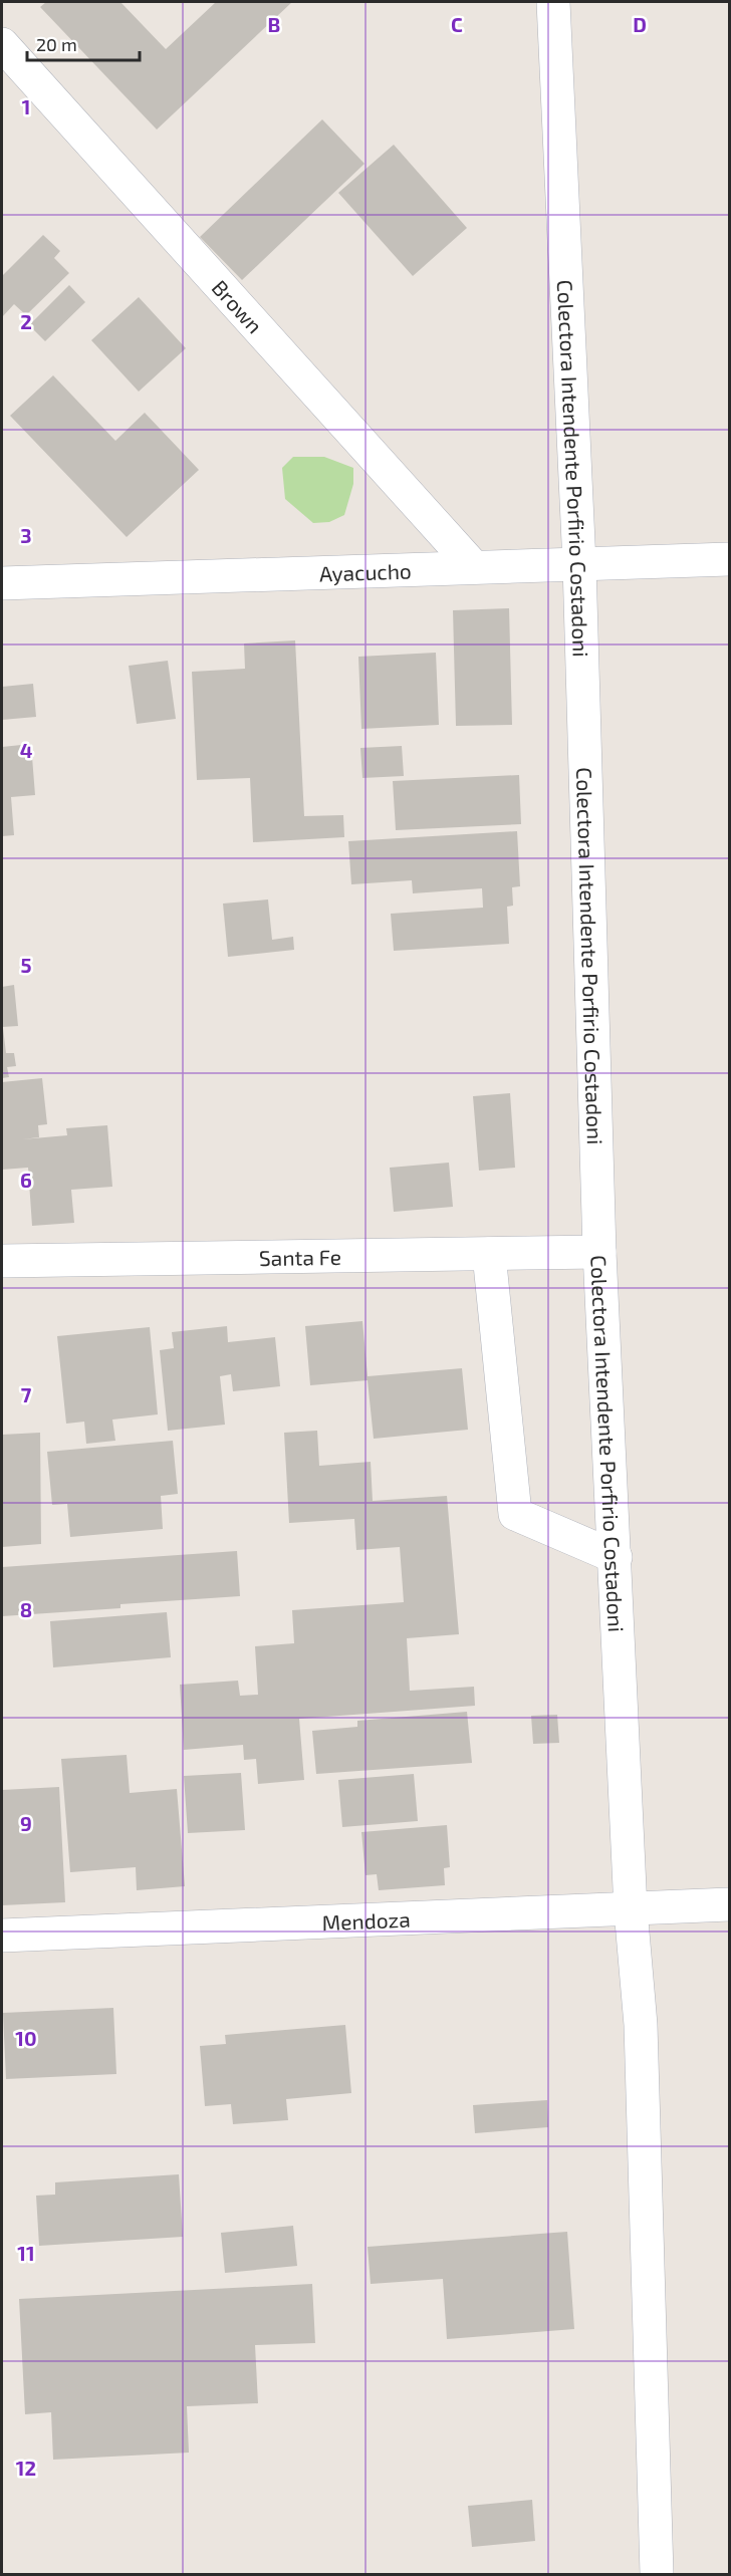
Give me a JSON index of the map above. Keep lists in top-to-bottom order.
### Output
{
  "streets": {
    "street": [
      "Brown",
      "Colectora Intendente Porfirio Costadoni",
      "Ayacucho",
      "Santa Fe",
      "Mendoza"
    ]
  },
  "crossings": [
    ["Brown", "Ayacucho"],
    ["Colectora Intendente Porfirio Costadoni", "Ayacucho"],
    ["Colectora Intendente Porfirio Costadoni", "Santa Fe"],
    ["Colectora Intendente Porfirio Costadoni", "Mendoza"]
  ],
  "scale_bar": "20 m",
  "grid": {
    "columns": ["B", "C", "D"],
    "rows": [
      "1",
      "2",
      "3",
      "4",
      "5",
      "6",
      "7",
      "8",
      "9",
      "10",
      "11",
      "12"
    ]
  }
}
